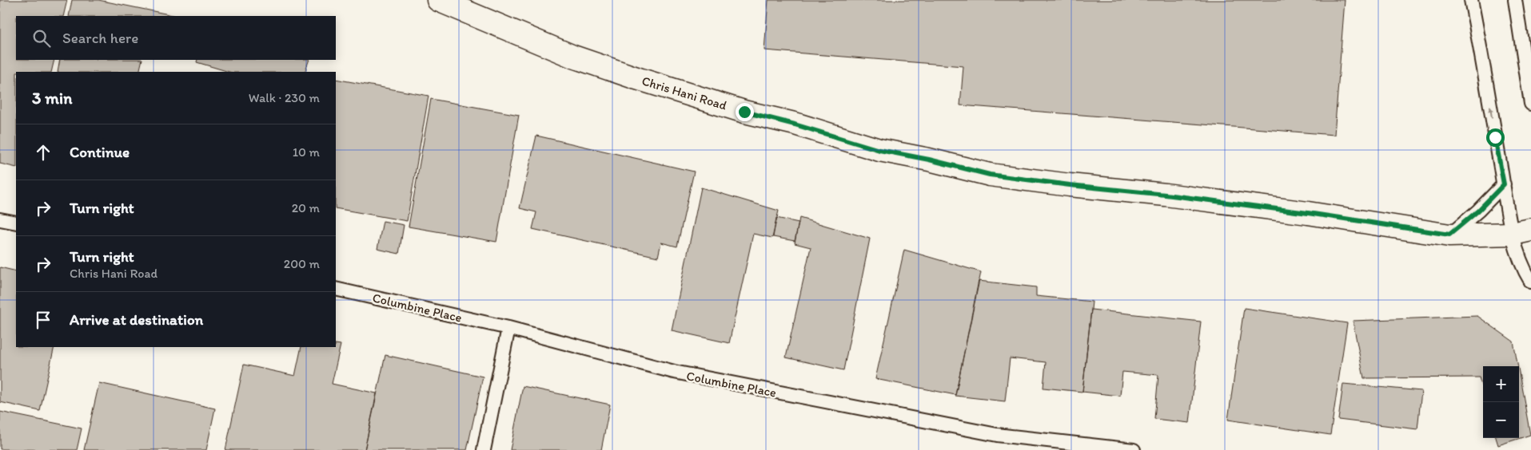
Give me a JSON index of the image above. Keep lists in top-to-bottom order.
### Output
{
  "streets": {
    "street": ["Chris Hani Road"],
    "lane": ["Columbine Place"]
  },
  "page": {
    "search": "Search here",
    "heading": ["3 min", "Walk · 230 m"],
    "list": [
      ["Continue", "10 m"],
      ["Turn right", "20 m"],
      ["Turn right", "Chris Hani Road", "200 m"],
      "Arrive at destination"
    ],
    "map_buttons": ["+", "−"]
  }
}
